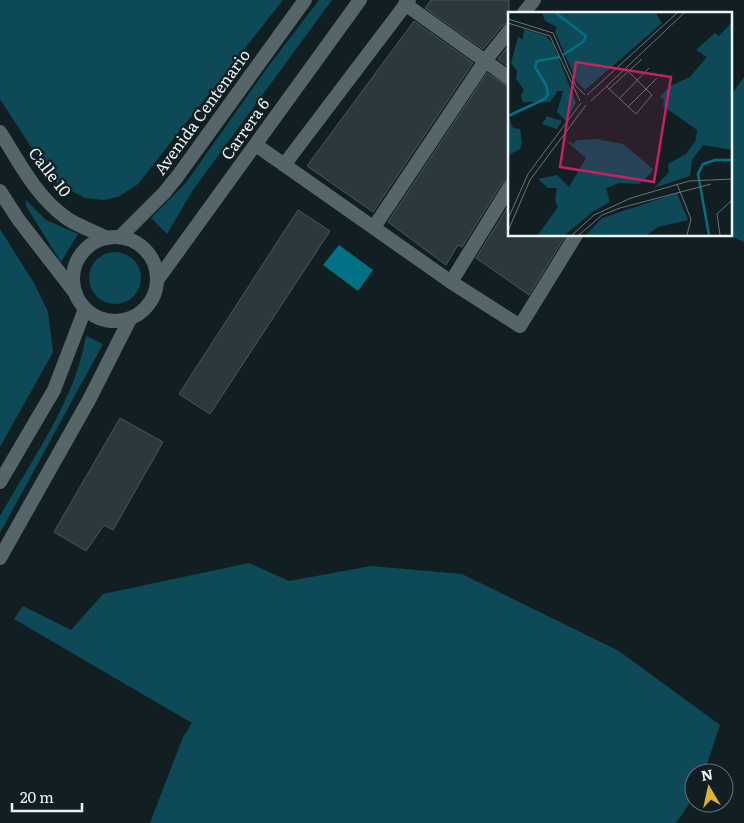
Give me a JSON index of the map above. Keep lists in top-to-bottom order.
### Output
{
  "streets": {
    "street": ["Avenida Centenario", "Carrera 6", "Calle 10"]
  },
  "crossings": [
    ["Avenida Centenario", "Carrera 6"],
    ["Avenida Centenario", "Calle 10"],
    ["Carrera 6", "Calle 10"]
  ],
  "scale_bar": "20 m",
  "north": "top"
}
